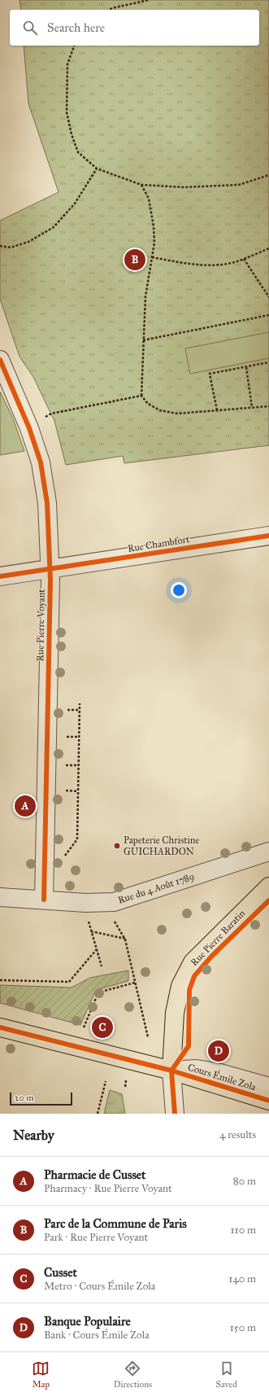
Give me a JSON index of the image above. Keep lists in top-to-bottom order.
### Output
{
  "streets": {
    "main road": ["Rue Pierre Baratin", "Cours Émile Zola"],
    "street": ["Rue Chambfort", "Rue Pierre Voyant", "Rue du 4 Août 1789"]
  },
  "crossings": [
    ["Rue Chambfort", "Rue Pierre Voyant"],
    ["Rue Pierre Voyant", "Rue du 4 Août 1789"],
    ["Rue Pierre Baratin", "Cours Émile Zola"]
  ],
  "places": ["Papeterie Christine GUICHARDON"],
  "scale_bar": "20 m",
  "page": {
    "search": "Search here",
    "pins": [
      "B",
      "A",
      "C",
      "D"
    ],
    "scale": "20 m",
    "heading": ["Nearby", "4 results"],
    "list": [
      {
        "mark": "A",
        "name": "Pharmacie de Cusset",
        "note": "Pharmacy · Rue Pierre Voyant",
        "value": "80 m"
      },
      {
        "mark": "B",
        "name": "Parc de la Commune de Paris",
        "note": "Park · Rue Pierre Voyant",
        "value": "110 m"
      },
      {
        "mark": "C",
        "name": "Cusset",
        "note": "Metro · Cours Émile Zola",
        "value": "140 m"
      },
      {
        "mark": "D",
        "name": "Banque Populaire",
        "note": "Bank · Cours Émile Zola",
        "value": "150 m"
      }
    ],
    "nav": ["Map", "Directions", "Saved"]
  }
}
